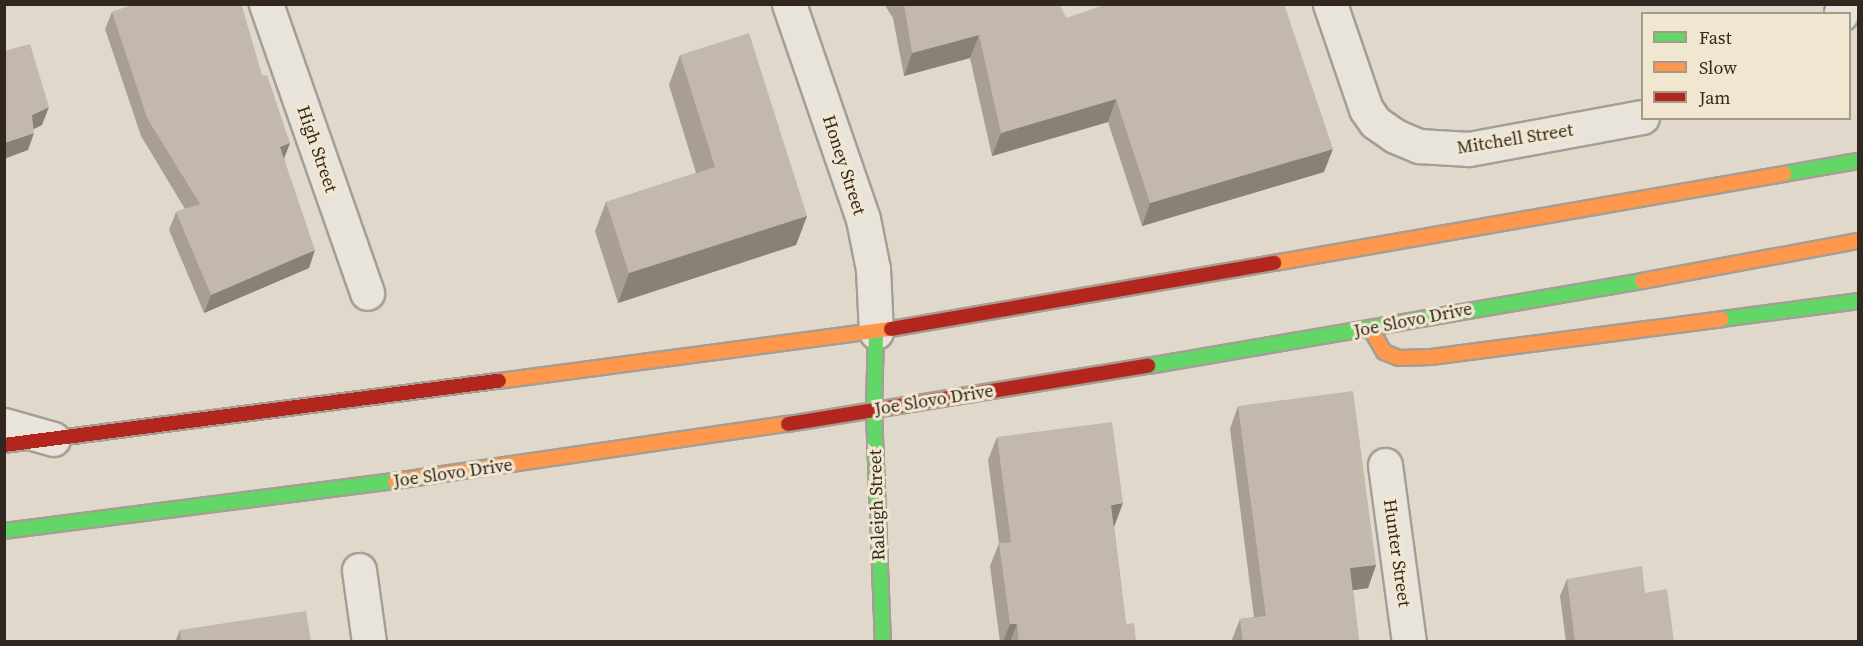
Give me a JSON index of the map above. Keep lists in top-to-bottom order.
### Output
{
  "streets": {
    "main road": ["Joe Slovo Drive", "Raleigh Street"],
    "street": [
      "Mitchell Street",
      "High Street",
      "Honey Street",
      "Hunter Street"
    ]
  },
  "crossings": [
    ["Honey Street", "Raleigh Street"],
    ["Joe Slovo Drive", "Raleigh Street"]
  ],
  "legend": ["Fast", "Slow", "Jam"]
}
